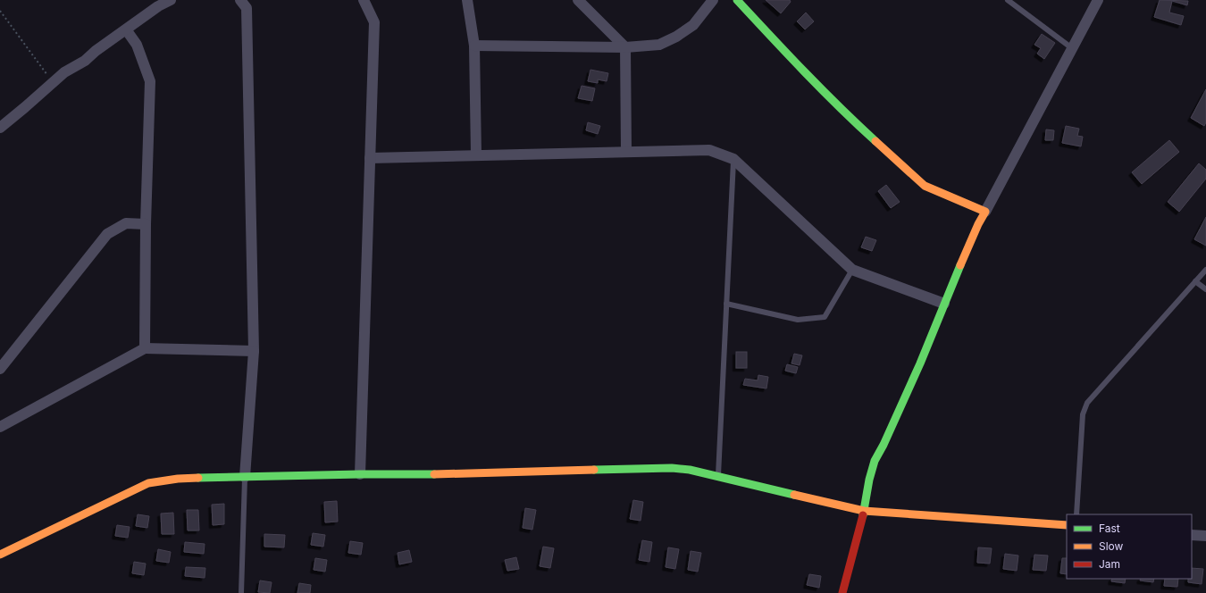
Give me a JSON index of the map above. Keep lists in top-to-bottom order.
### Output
{
  "legend": ["Fast", "Slow", "Jam"]
}
